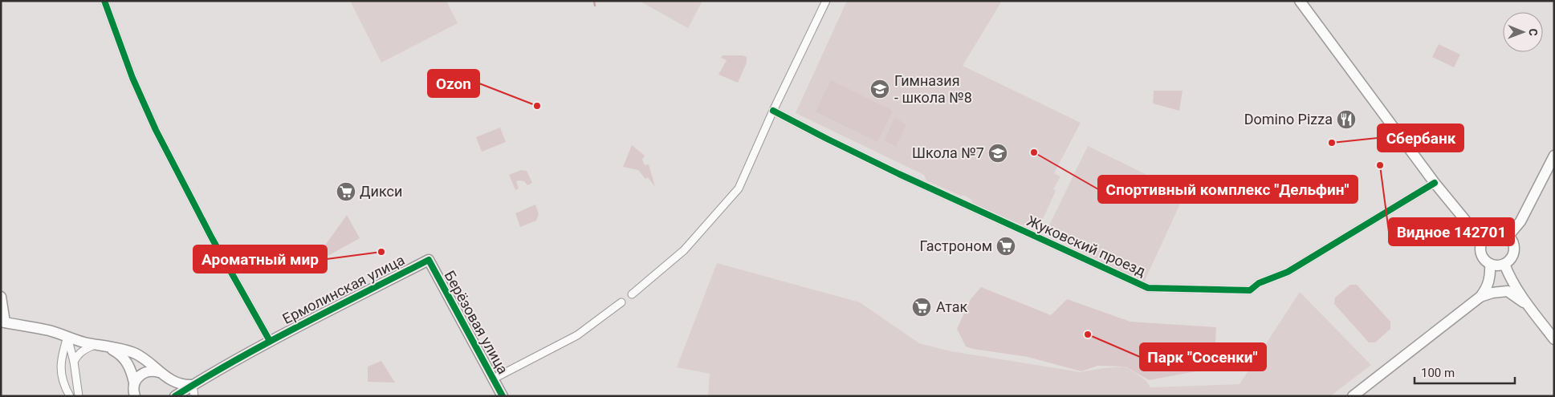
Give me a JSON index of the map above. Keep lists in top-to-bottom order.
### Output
{
  "streets": {
    "street": ["Жуковский проезд", "Ермолинская улица", "Берёзовая улица"]
  },
  "crossings": [
    ["Ермолинская улица", "Берёзовая улица"]
  ],
  "places": {
    "school or university": ["Гимназия - школа №8", "Школа №7"],
    "other": [
      "Ozon",
      "Сбербанк",
      "Спортивный комплекс \"Дельфин\"",
      "Видное 142701",
      "Ароматный мир",
      "Парк \"Сосенки\""
    ],
    "restaurant": ["Domino Pizza"],
    "supermarket": ["Дикси", "Гастроном", "Атак"]
  },
  "scale_bar": "100 m",
  "north": "right"
}
